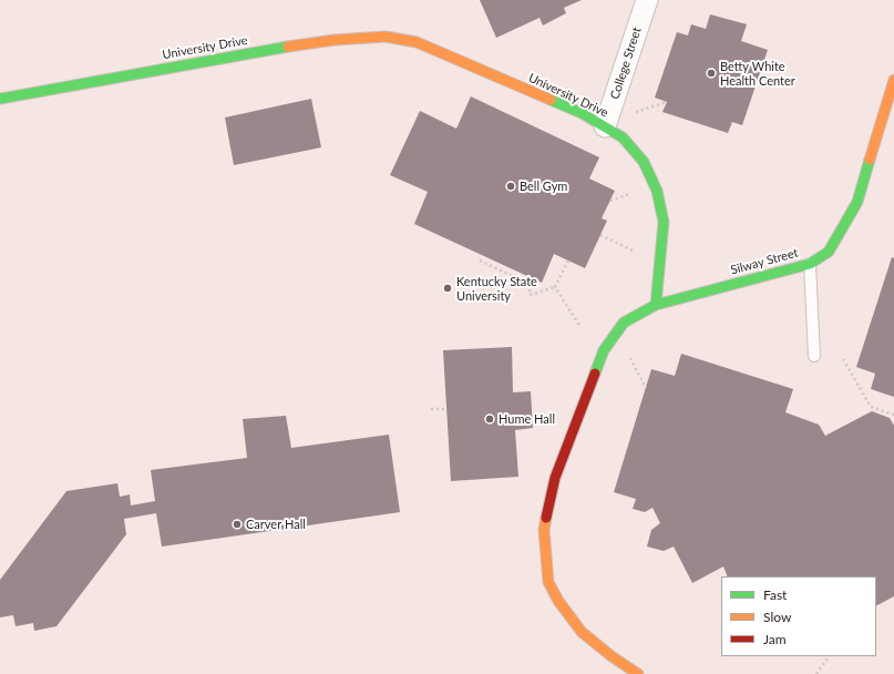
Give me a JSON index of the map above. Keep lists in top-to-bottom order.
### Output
{
  "streets": {
    "street": ["University Drive", "College Street", "Silway Street"]
  },
  "crossings": [
    ["University Drive", "College Street"],
    ["University Drive", "Silway Street"]
  ],
  "places": [
    "Betty White Health Center",
    "Bell Gym",
    "Kentucky State University",
    "Hume Hall",
    "Carver Hall"
  ],
  "legend": ["Fast", "Slow", "Jam"]
}
